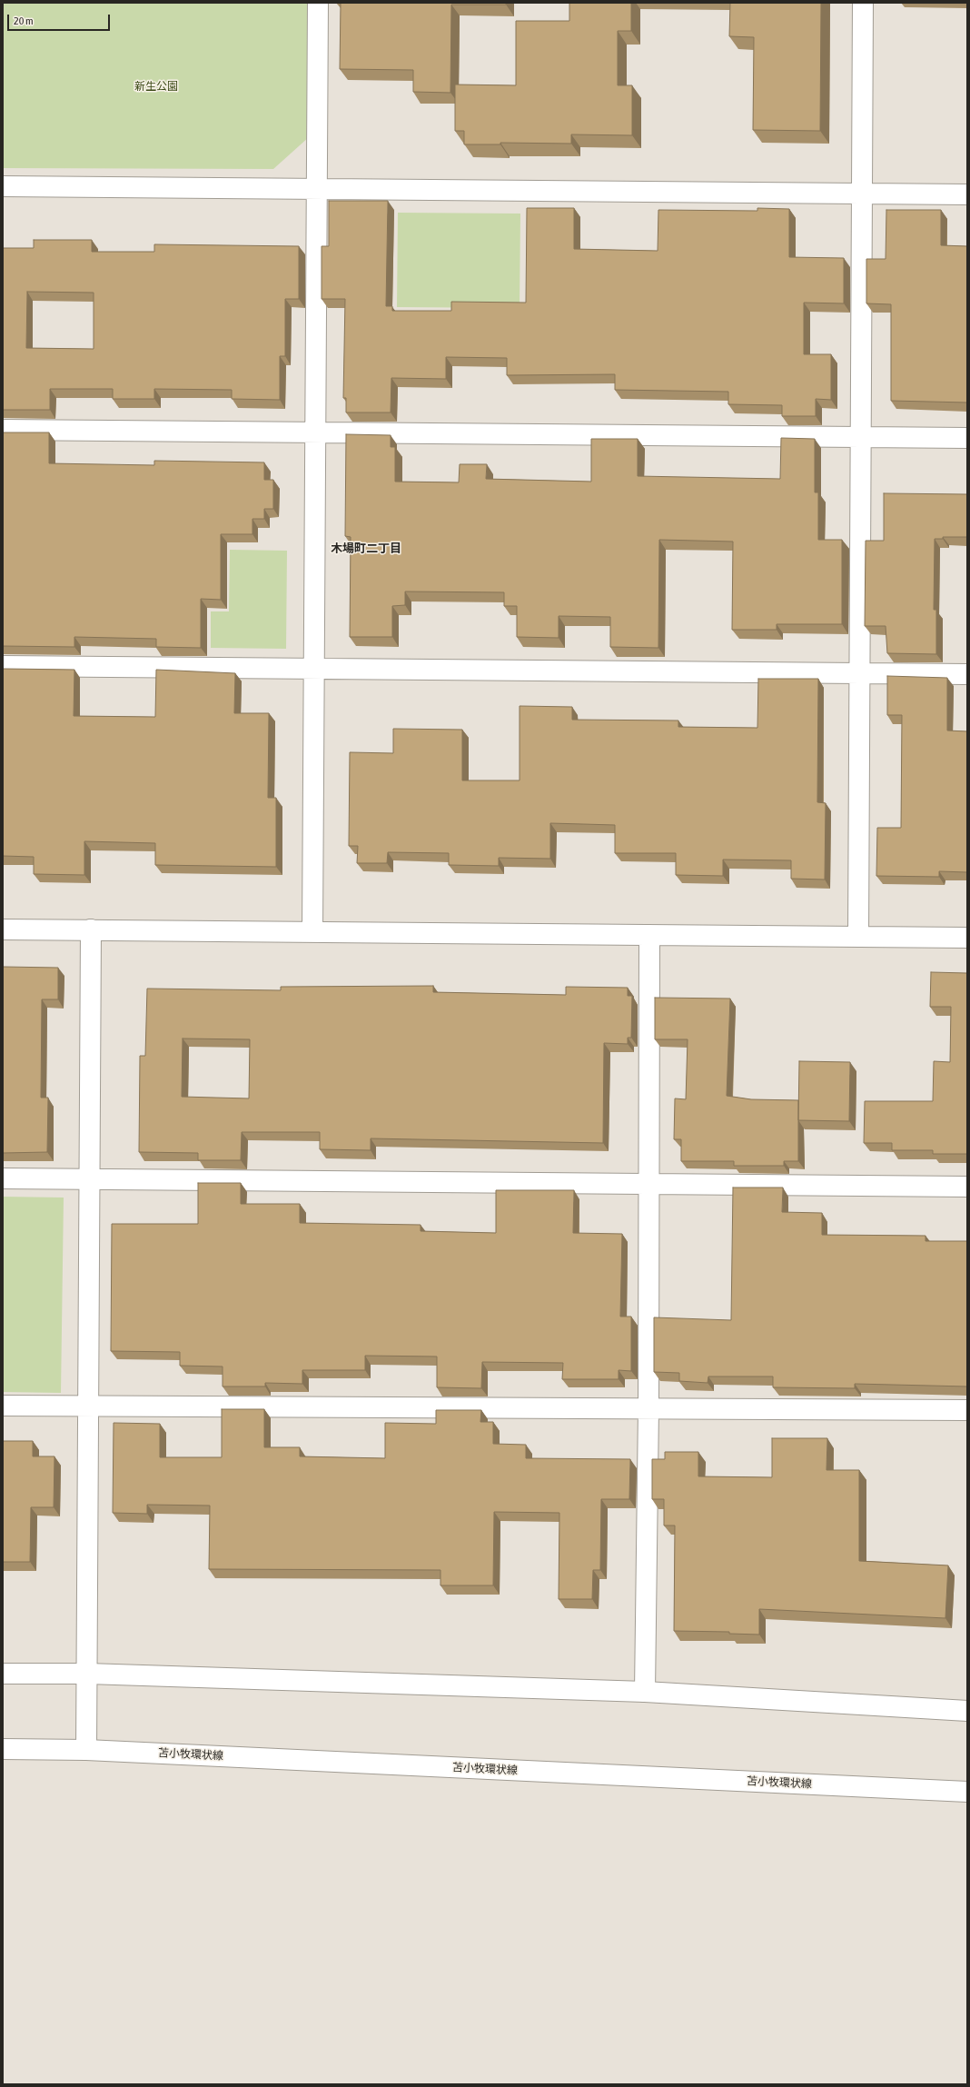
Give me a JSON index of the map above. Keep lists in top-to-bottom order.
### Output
{
  "streets": {
    "street": ["苫小牧環状線"]
  },
  "districts": ["木場町二丁目"],
  "parks": ["新生公園"],
  "scale_bar": "20 m"
}
